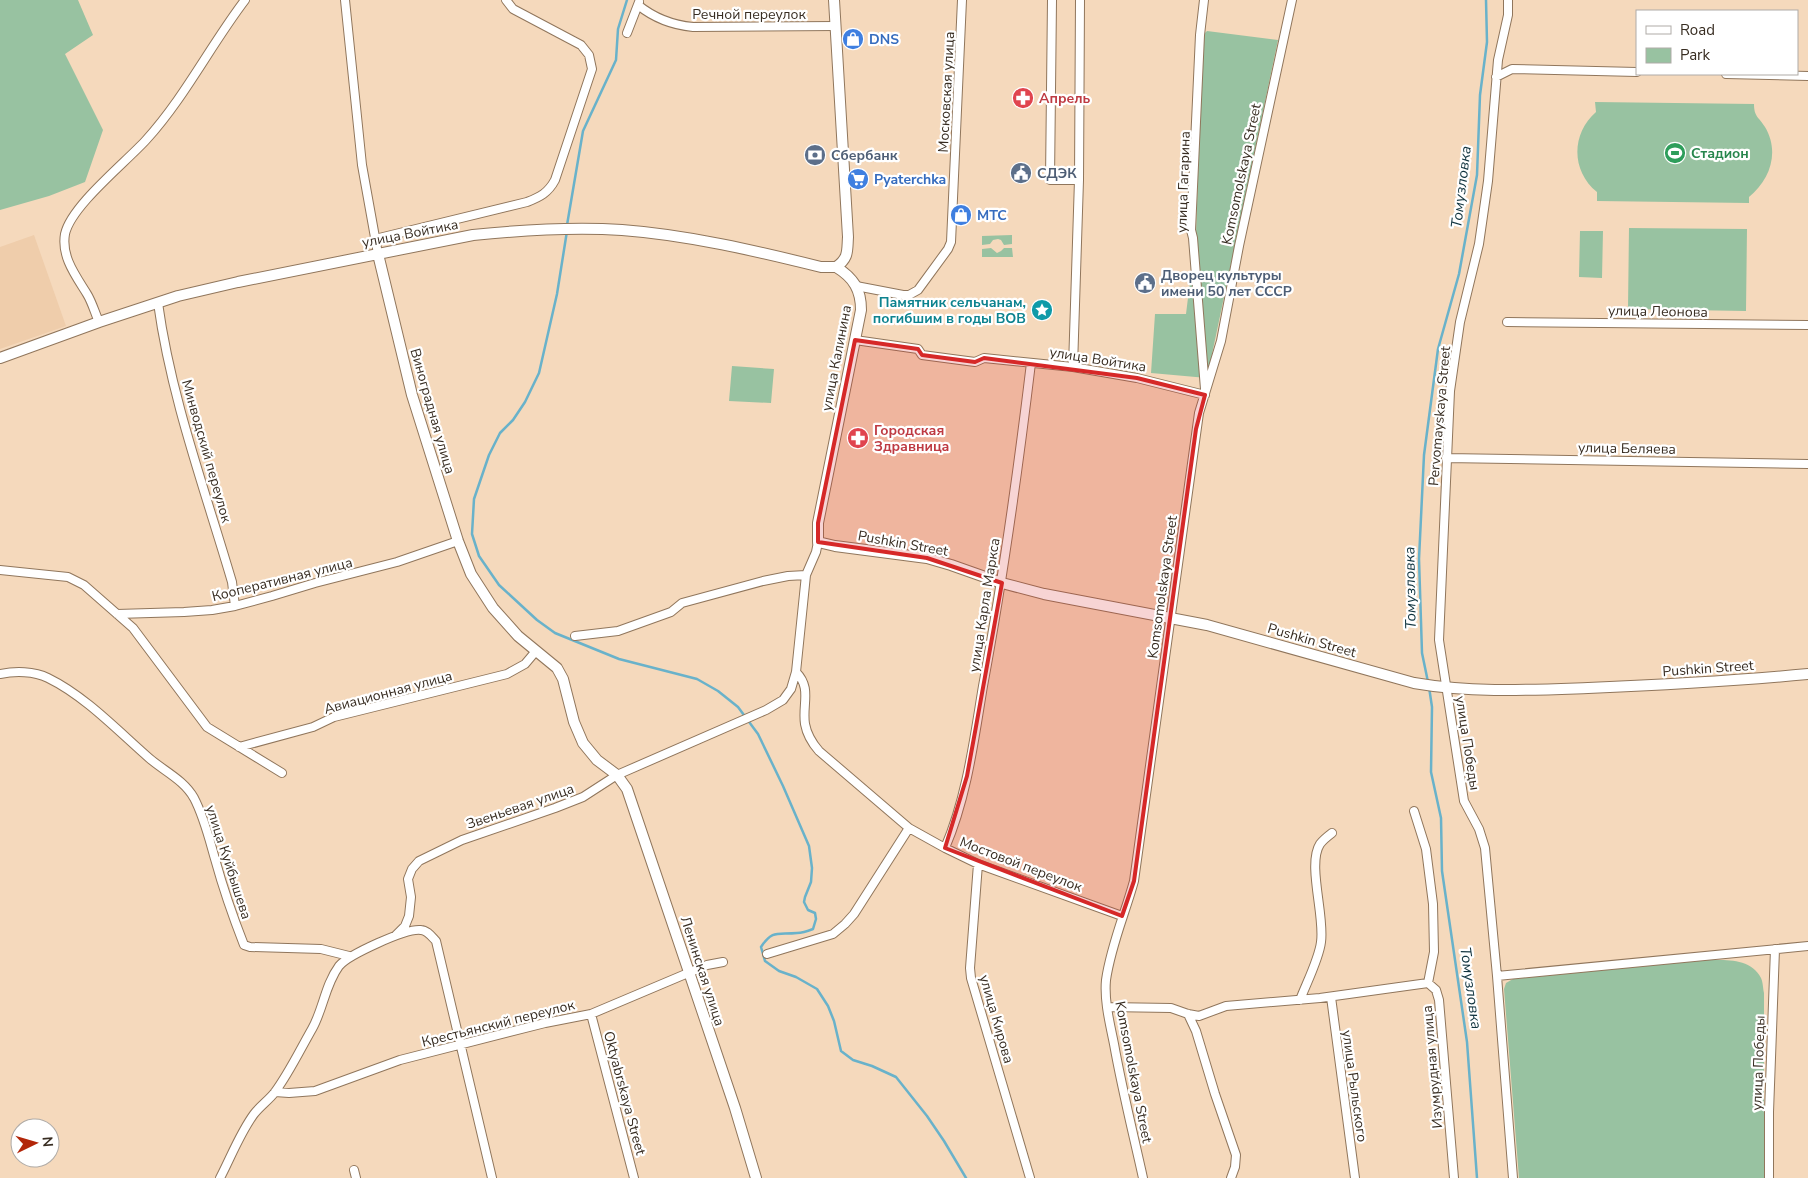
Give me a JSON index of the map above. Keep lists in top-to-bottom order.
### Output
{
  "streets": {
    "main road": [
      "улица Войтика",
      "улица Калинина",
      "Виноградная улица",
      "Pushkin Street",
      "Ленинская улица"
    ],
    "street": [
      "Речной переулок",
      "Московская улица",
      "Komsomolskaya Street",
      "улица Гагарина",
      "улица Леонова",
      "Pervomayskaya Street",
      "улица Беляева",
      "Минводский переулок",
      "Кооперативная улица",
      "улица Карла Маркса",
      "Авиационная улица",
      "улица Победы",
      "Звеньевая улица",
      "улица Куйбышева",
      "Мостовой переулок",
      "улица Кирова",
      "Крестьянский переулок",
      "Изумрудная улица",
      "улица Рыльского",
      "Oktyabrskaya Street"
    ]
  },
  "crossings": [
    ["Московская улица", "улица Калинина"],
    ["Komsomolskaya Street", "улица Гагарина"],
    ["Komsomolskaya Street", "улица Войтика"],
    ["Komsomolskaya Street", "Pushkin Street"],
    ["Komsomolskaya Street", "Мостовой переулок"],
    ["улица Гагарина", "улица Войтика"],
    ["улица Войтика", "улица Калинина"],
    ["улица Войтика", "Виноградная улица"],
    ["улица Войтика", "Минводский переулок"],
    ["улица Войтика", "улица Карла Маркса"],
    ["улица Калинина", "Pushkin Street"],
    ["улица Калинина", "Звеньевая улица"],
    ["улица Калинина", "Мостовой переулок"],
    ["Виноградная улица", "Кооперативная улица"],
    ["Виноградная улица", "Авиационная улица"],
    ["Виноградная улица", "Звеньевая улица"],
    ["Виноградная улица", "Ленинская улица"],
    ["Pervomayskaya Street", "улица Беляева"],
    ["Pervomayskaya Street", "Pushkin Street"],
    ["Pervomayskaya Street", "улица Победы"],
    ["Минводский переулок", "Кооперативная улица"],
    ["Pushkin Street", "улица Карла Маркса"],
    ["Pushkin Street", "улица Победы"],
    ["улица Карла Маркса", "Мостовой переулок"],
    ["Звеньевая улица", "Ленинская улица"],
    ["Мостовой переулок", "улица Кирова"],
    ["Ленинская улица", "Крестьянский переулок"],
    ["Крестьянский переулок", "Oktyabrskaya Street"]
  ],
  "water": ["Томузловка"],
  "places": {
    "shop": ["DNS", "МТС"],
    "pharmacy": ["Апрель", "Городская Здравница"],
    "sports": ["Стадион"],
    "bank": ["Сбербанк"],
    "public building": ["СДЭК", "Дворец культуры имени 50 лет СССР"],
    "supermarket": ["Pyaterchka"],
    "place": ["Памятник сельчанам, погибшим в годы ВОВ"]
  },
  "legend": ["Road", "Park"],
  "north": "right"
}
